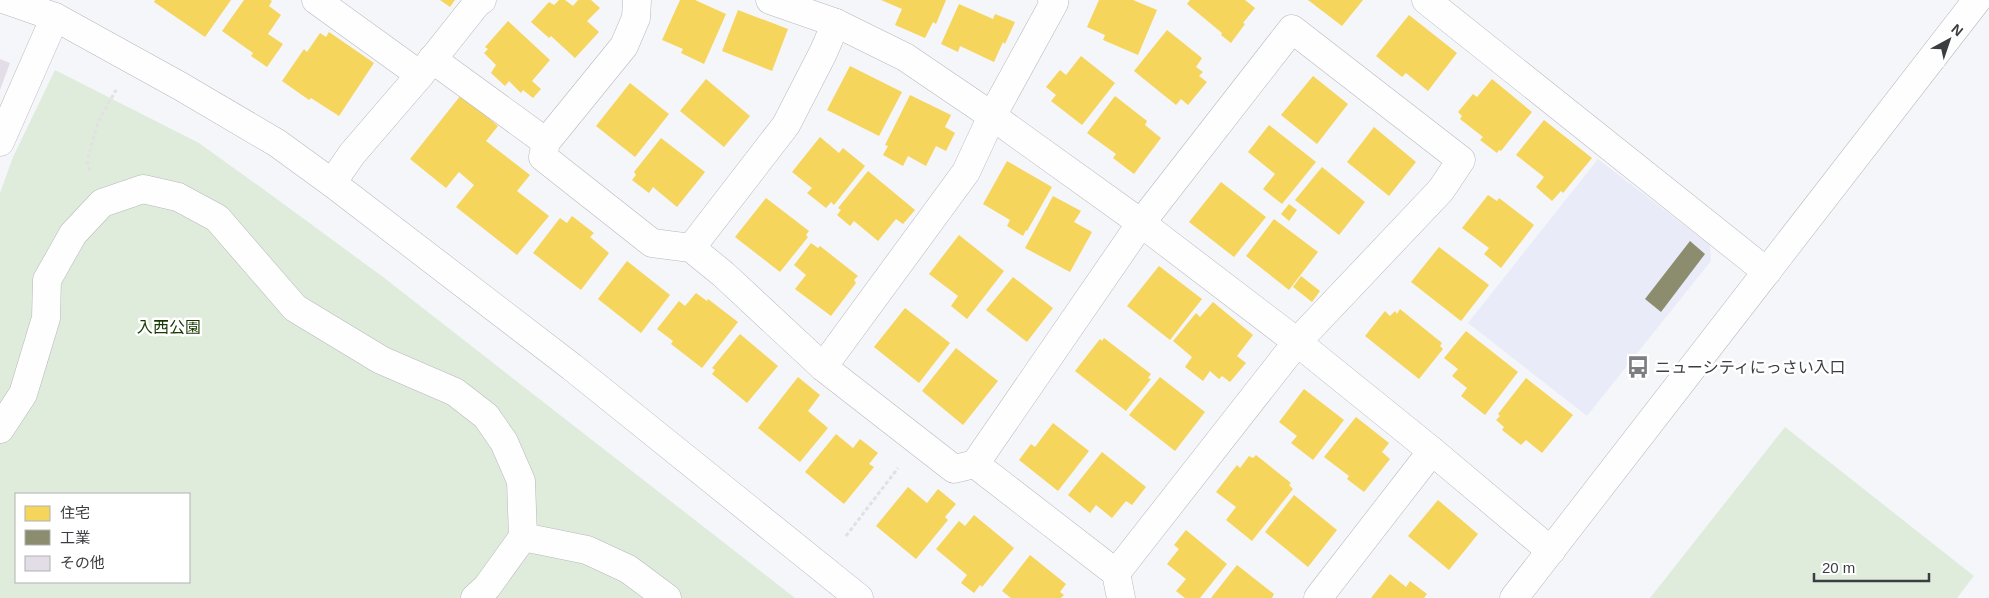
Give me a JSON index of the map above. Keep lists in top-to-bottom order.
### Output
{
  "parks": ["入西公園"],
  "places": {
    "bus stop": ["ニューシティにっさい入口"]
  },
  "legend": ["住宅", "工業", "その他"],
  "scale_bar": "20 m",
  "north": "top right"
}
